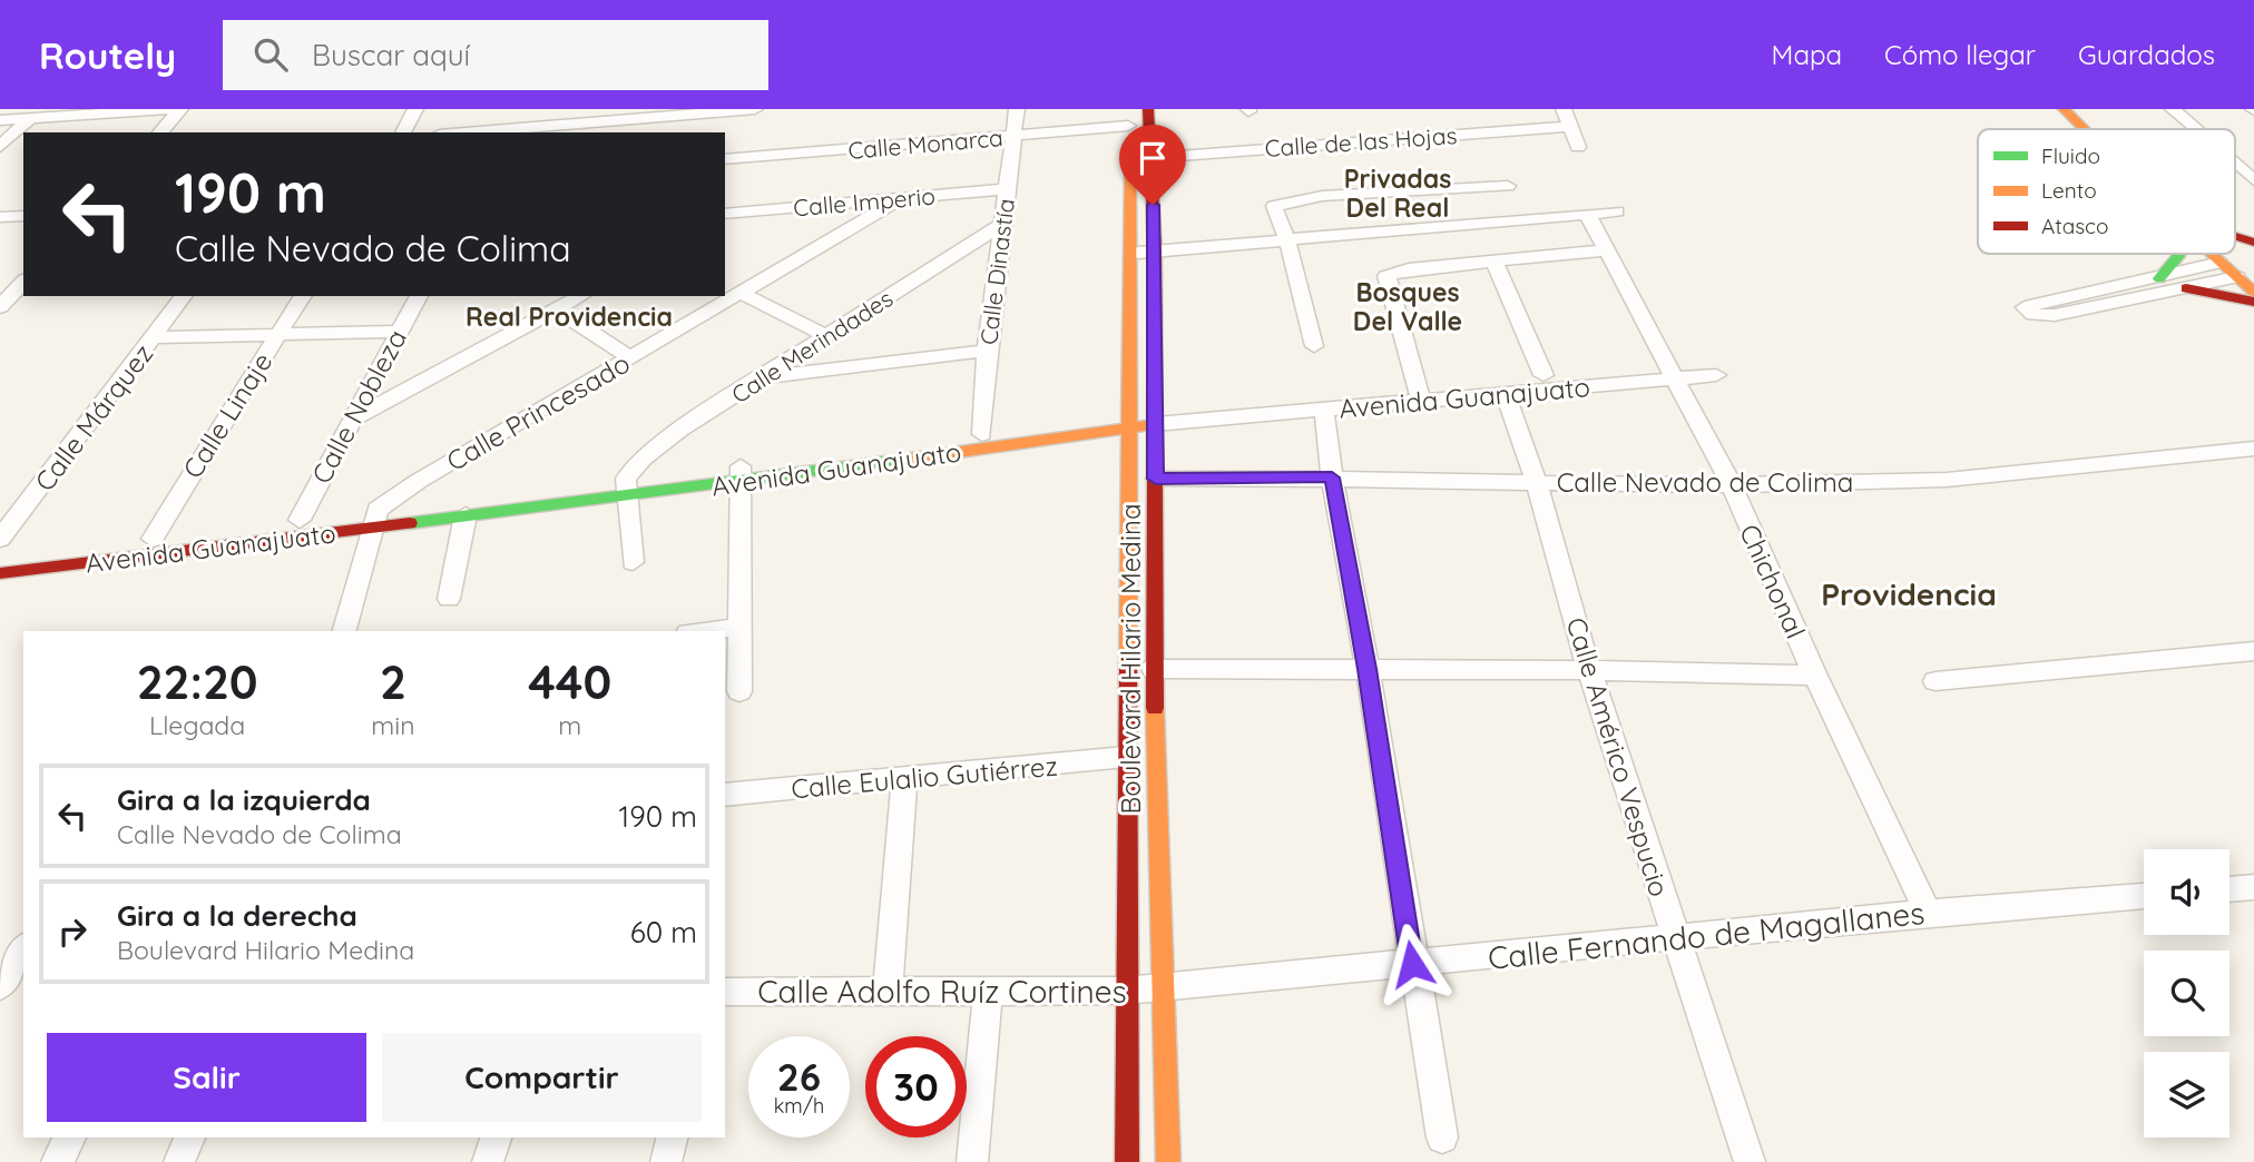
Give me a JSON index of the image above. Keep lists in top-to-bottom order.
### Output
{
  "streets": {
    "street": [
      "Calle de las Hojas",
      "Calle Monarca",
      "Calle Imperio",
      "Calle Dinastía",
      "Calle Merindades",
      "Avenida Guanajuato",
      "Calle Nobleza",
      "Calle Princesado",
      "Calle Linaje",
      "Calle Márquez",
      "Calle Nevado de Colima",
      "Chichonal",
      "Boulevard Hilario Medina",
      "Calle Américo Vespucio",
      "Calle Eulalio Gutiérrez",
      "Calle Fernando de Magallanes",
      "Calle Adolfo Ruíz Cortines"
    ]
  },
  "crossings": [
    ["Calle de las Hojas", "Boulevard Hilario Medina"],
    ["Calle Monarca", "Calle Dinastía"],
    ["Calle Monarca", "Boulevard Hilario Medina"],
    ["Calle Imperio", "Calle Dinastía"],
    ["Calle Imperio", "Calle Princesado"],
    ["Calle Dinastía", "Calle Merindades"],
    ["Calle Dinastía", "Avenida Guanajuato"],
    ["Calle Merindades", "Avenida Guanajuato"],
    ["Avenida Guanajuato", "Calle Nobleza"],
    ["Avenida Guanajuato", "Calle Princesado"],
    ["Avenida Guanajuato", "Calle Linaje"],
    ["Avenida Guanajuato", "Chichonal"],
    ["Avenida Guanajuato", "Boulevard Hilario Medina"],
    ["Avenida Guanajuato", "Calle Américo Vespucio"],
    ["Calle Nevado de Colima", "Chichonal"],
    ["Calle Nevado de Colima", "Boulevard Hilario Medina"],
    ["Calle Nevado de Colima", "Calle Américo Vespucio"],
    ["Chichonal", "Calle Fernando de Magallanes"],
    ["Boulevard Hilario Medina", "Calle Eulalio Gutiérrez"],
    ["Boulevard Hilario Medina", "Calle Fernando de Magallanes"],
    ["Boulevard Hilario Medina", "Calle Adolfo Ruíz Cortines"],
    ["Calle Américo Vespucio", "Calle Fernando de Magallanes"],
    ["Calle Fernando de Magallanes", "Calle Adolfo Ruíz Cortines"]
  ],
  "districts": [
    "Privadas Del Real",
    "Bosques Del Valle",
    "Real Providencia",
    "Providencia"
  ],
  "legend": ["Fluido", "Lento", "Atasco"],
  "page": {
    "header": "Routely",
    "search": "Buscar aquí",
    "nav": ["Mapa", "Cómo llegar", "Guardados"],
    "turn": ["190 m", "Calle Nevado de Colima"],
    "eta": [
      "22:20",
      "Llegada",
      "2",
      "min",
      "440",
      "m"
    ],
    "list": [
      {
        "name": "Gira a la izquierda",
        "note": "Calle Nevado de Colima",
        "value": "190 m"
      },
      {
        "name": "Gira a la derecha",
        "note": "Boulevard Hilario Medina",
        "value": "60 m"
      }
    ],
    "buttons": ["Salir", "Compartir"],
    "speed": "26 km/h",
    "limit": "30"
  }
}
